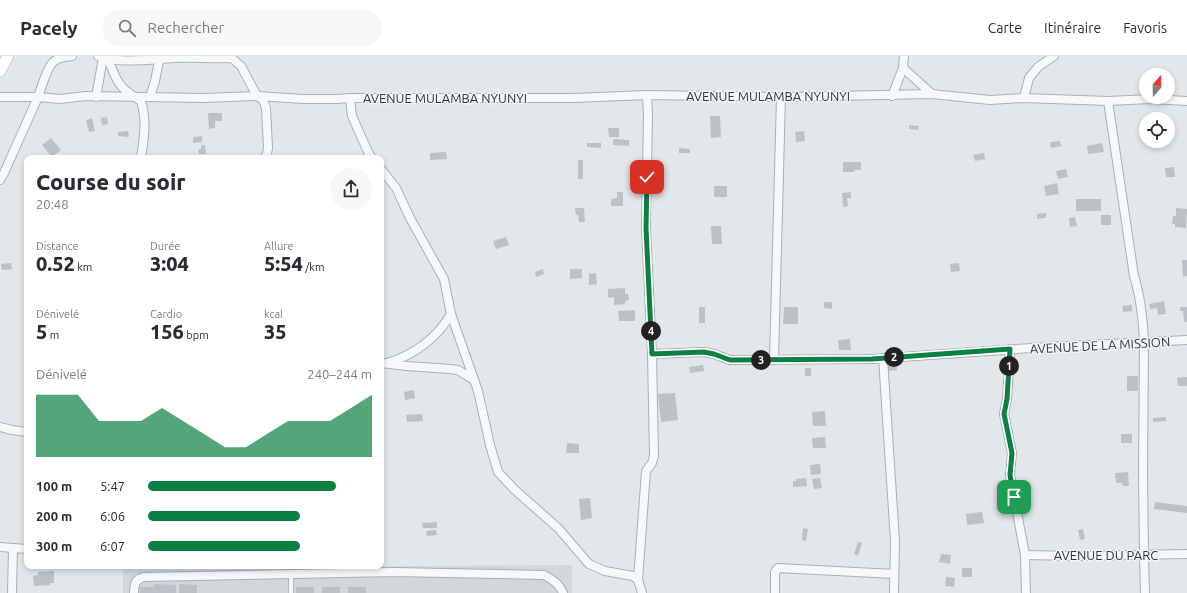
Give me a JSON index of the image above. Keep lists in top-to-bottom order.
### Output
{
  "streets": {
    "street": ["AVENUE MULAMBA NYUNYI", "AVENUE DE LA MISSION", "AVENUE DU PARC"]
  },
  "north": "top",
  "page": {
    "header": "Pacely",
    "search": "Rechercher",
    "nav": ["Carte", "Itinéraire", "Favoris"],
    "heading": ["Course du soir", "20:48"],
    "stats": [
      ["Distance", "0.52 km"],
      ["Durée", "3:04"],
      ["Allure", "5:54 /km"],
      ["Dénivelé", "5 m"],
      ["Cardio", "156 bpm"],
      ["kcal", "35"]
    ],
    "pins": [
      "4",
      "2",
      "3",
      "1"
    ],
    "chart": ["Dénivelé", "240–244 m"],
    "list": [
      {
        "name": "100 m",
        "note": "5:47"
      },
      {
        "name": "200 m",
        "note": "6:06"
      },
      {
        "name": "300 m",
        "note": "6:07"
      }
    ]
  }
}
